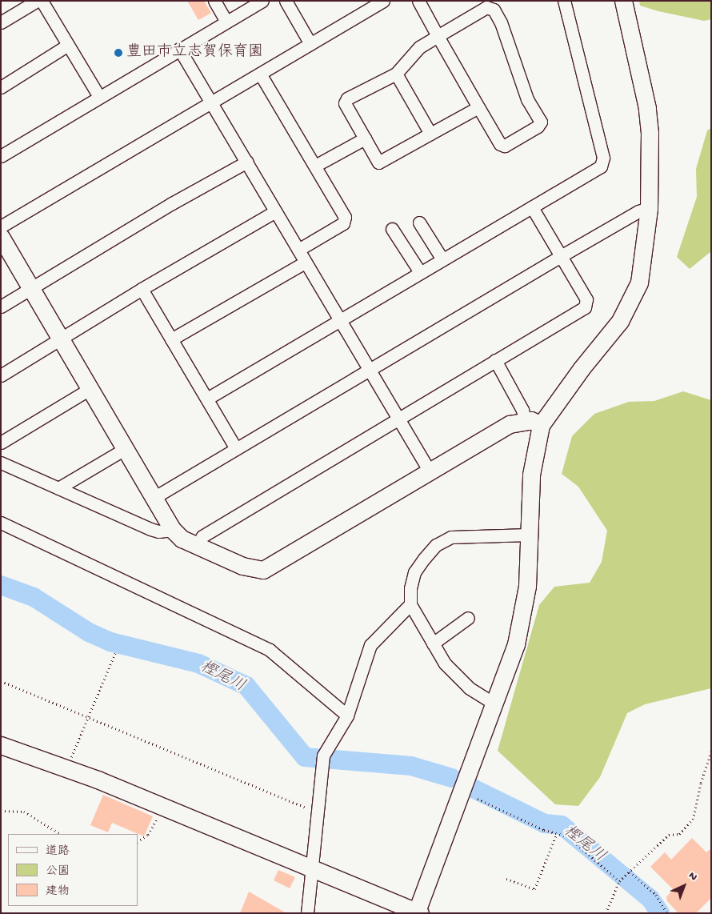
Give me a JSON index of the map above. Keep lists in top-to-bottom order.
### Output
{
  "water": ["樫尾川"],
  "places": ["豊田市立志賀保育園"],
  "legend": ["道路", "公園", "建物"],
  "north": "top right"
}
